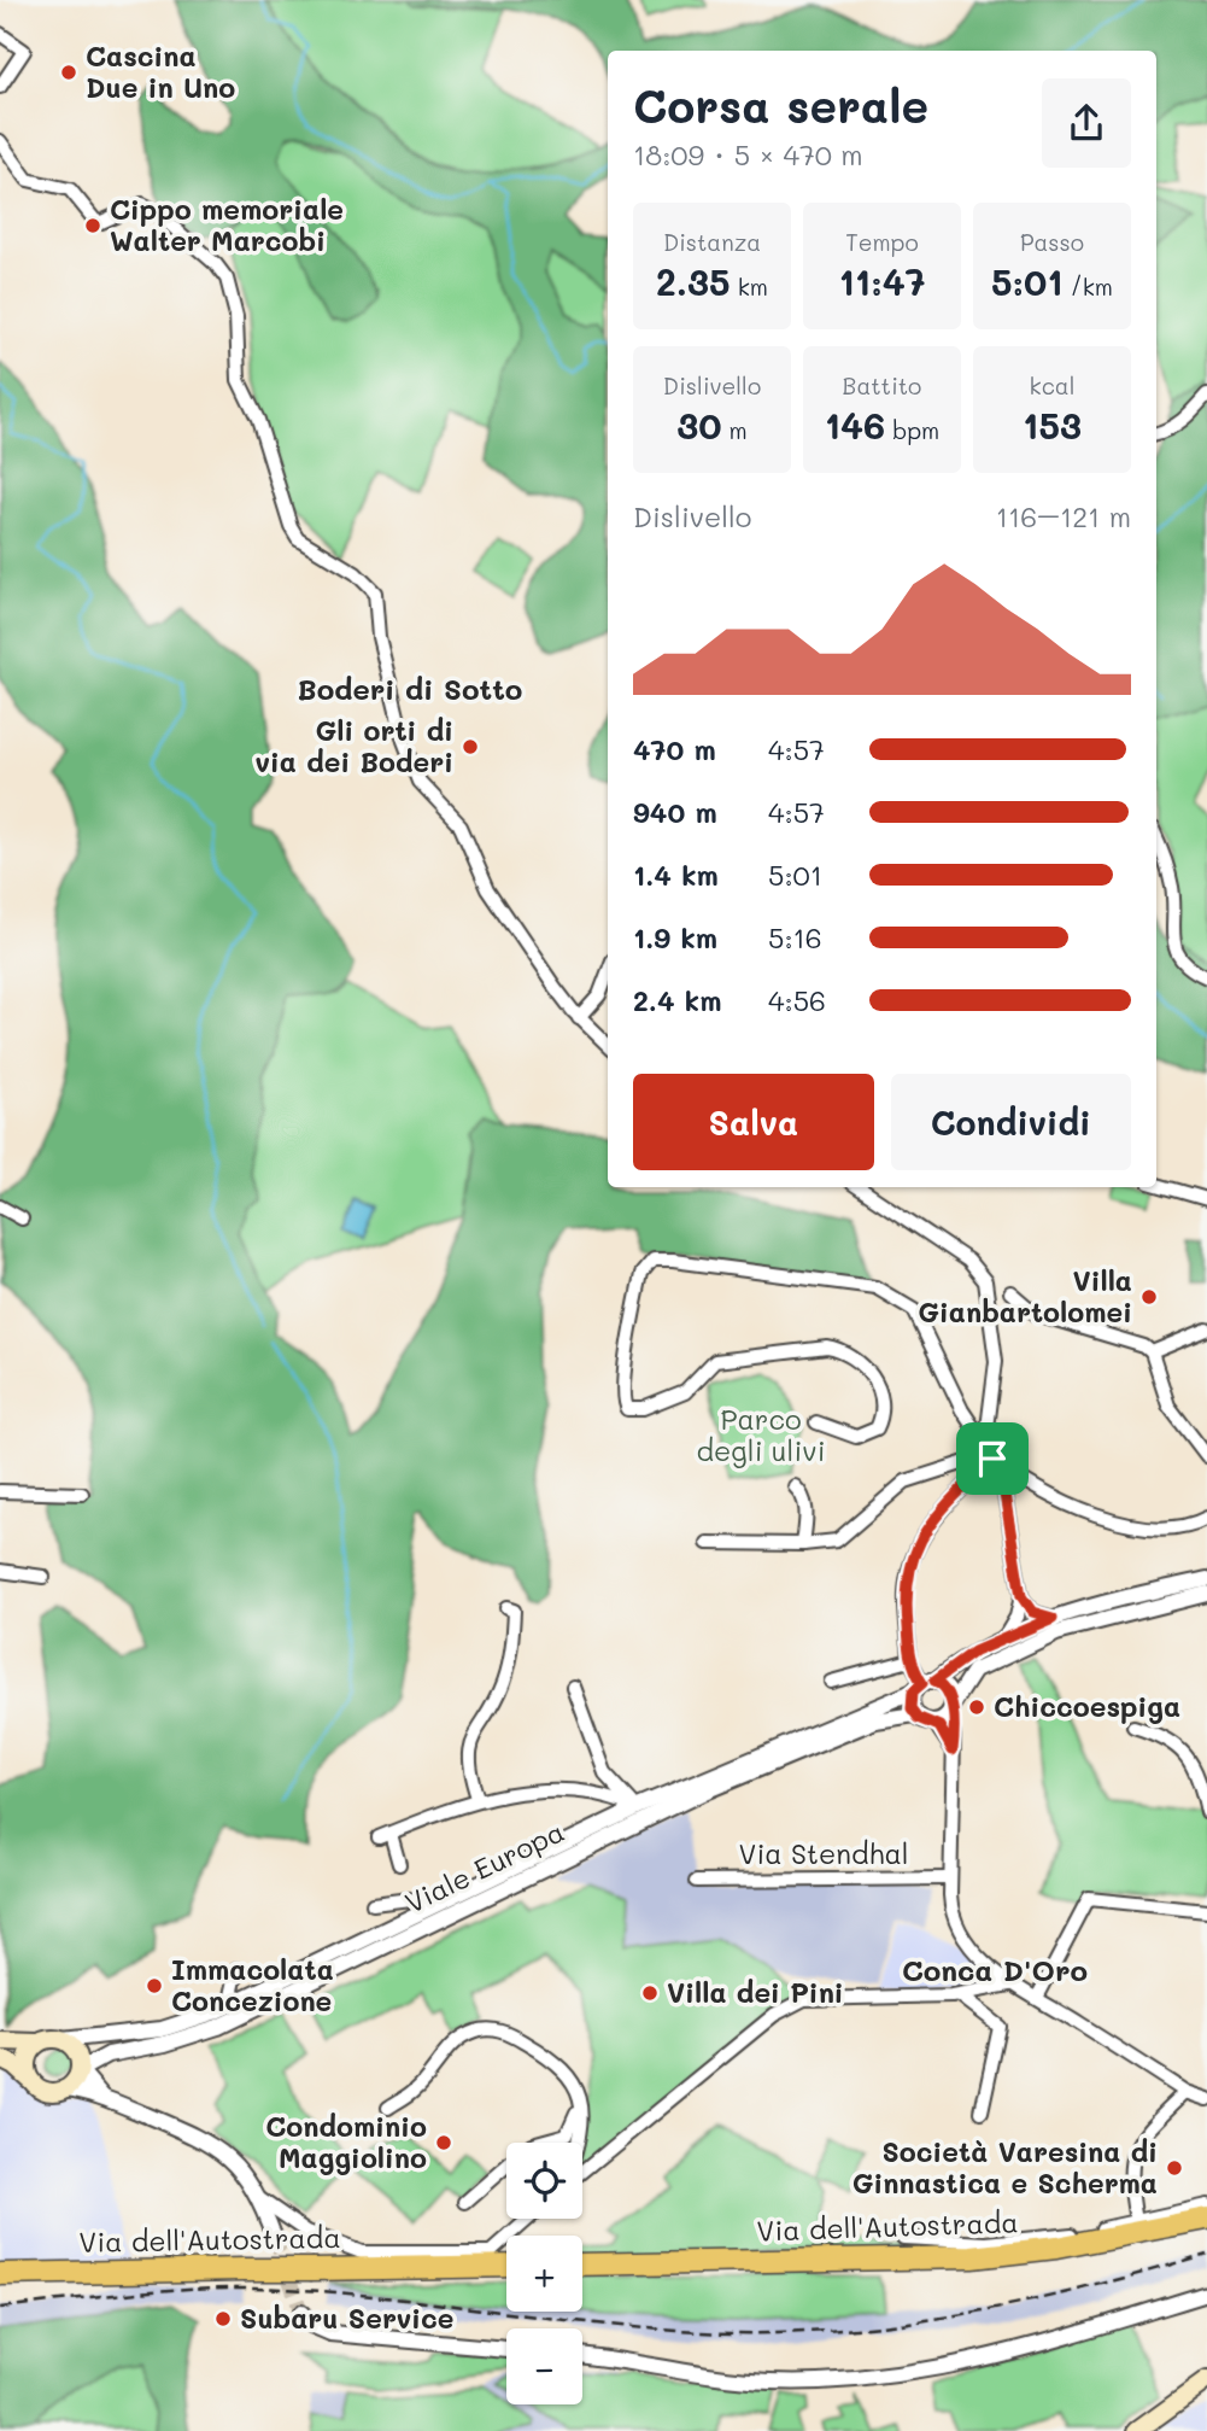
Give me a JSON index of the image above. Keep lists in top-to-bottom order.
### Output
{
  "streets": {
    "highway": ["Via dell'Autostrada"],
    "street": ["Via Stendhal", "Viale Europa"]
  },
  "districts": ["Boderi di Sotto", "Conca D'Oro"],
  "parks": ["Parco degli ulivi"],
  "places": [
    "Cascina Due in Uno",
    "Cippo memoriale Walter Marcobi",
    "Gli orti di via dei Boderi",
    "Villa Gianbartolomei",
    "Chiccoespiga",
    "Immacolata Concezione",
    "Villa dei Pini",
    "Condominio Maggiolino",
    "Società Varesina di Ginnastica e Scherma",
    "Subaru Service"
  ],
  "page": {
    "heading": ["Corsa serale", "18:09 · 5 × 470 m"],
    "stats": [
      ["Distanza", "2.35 km"],
      ["Tempo", "11:47"],
      ["Passo", "5:01 /km"],
      ["Dislivello", "30 m"],
      ["Battito", "146 bpm"],
      ["kcal", "153"]
    ],
    "chart": ["Dislivello", "116–121 m"],
    "list": [
      {
        "name": "470 m",
        "note": "4:57"
      },
      {
        "name": "940 m",
        "note": "4:57"
      },
      {
        "name": "1.4 km",
        "note": "5:01"
      },
      {
        "name": "1.9 km",
        "note": "5:16"
      },
      {
        "name": "2.4 km",
        "note": "4:56"
      }
    ],
    "buttons": ["Salva", "Condividi"],
    "map_buttons": ["+", "−"]
  }
}
